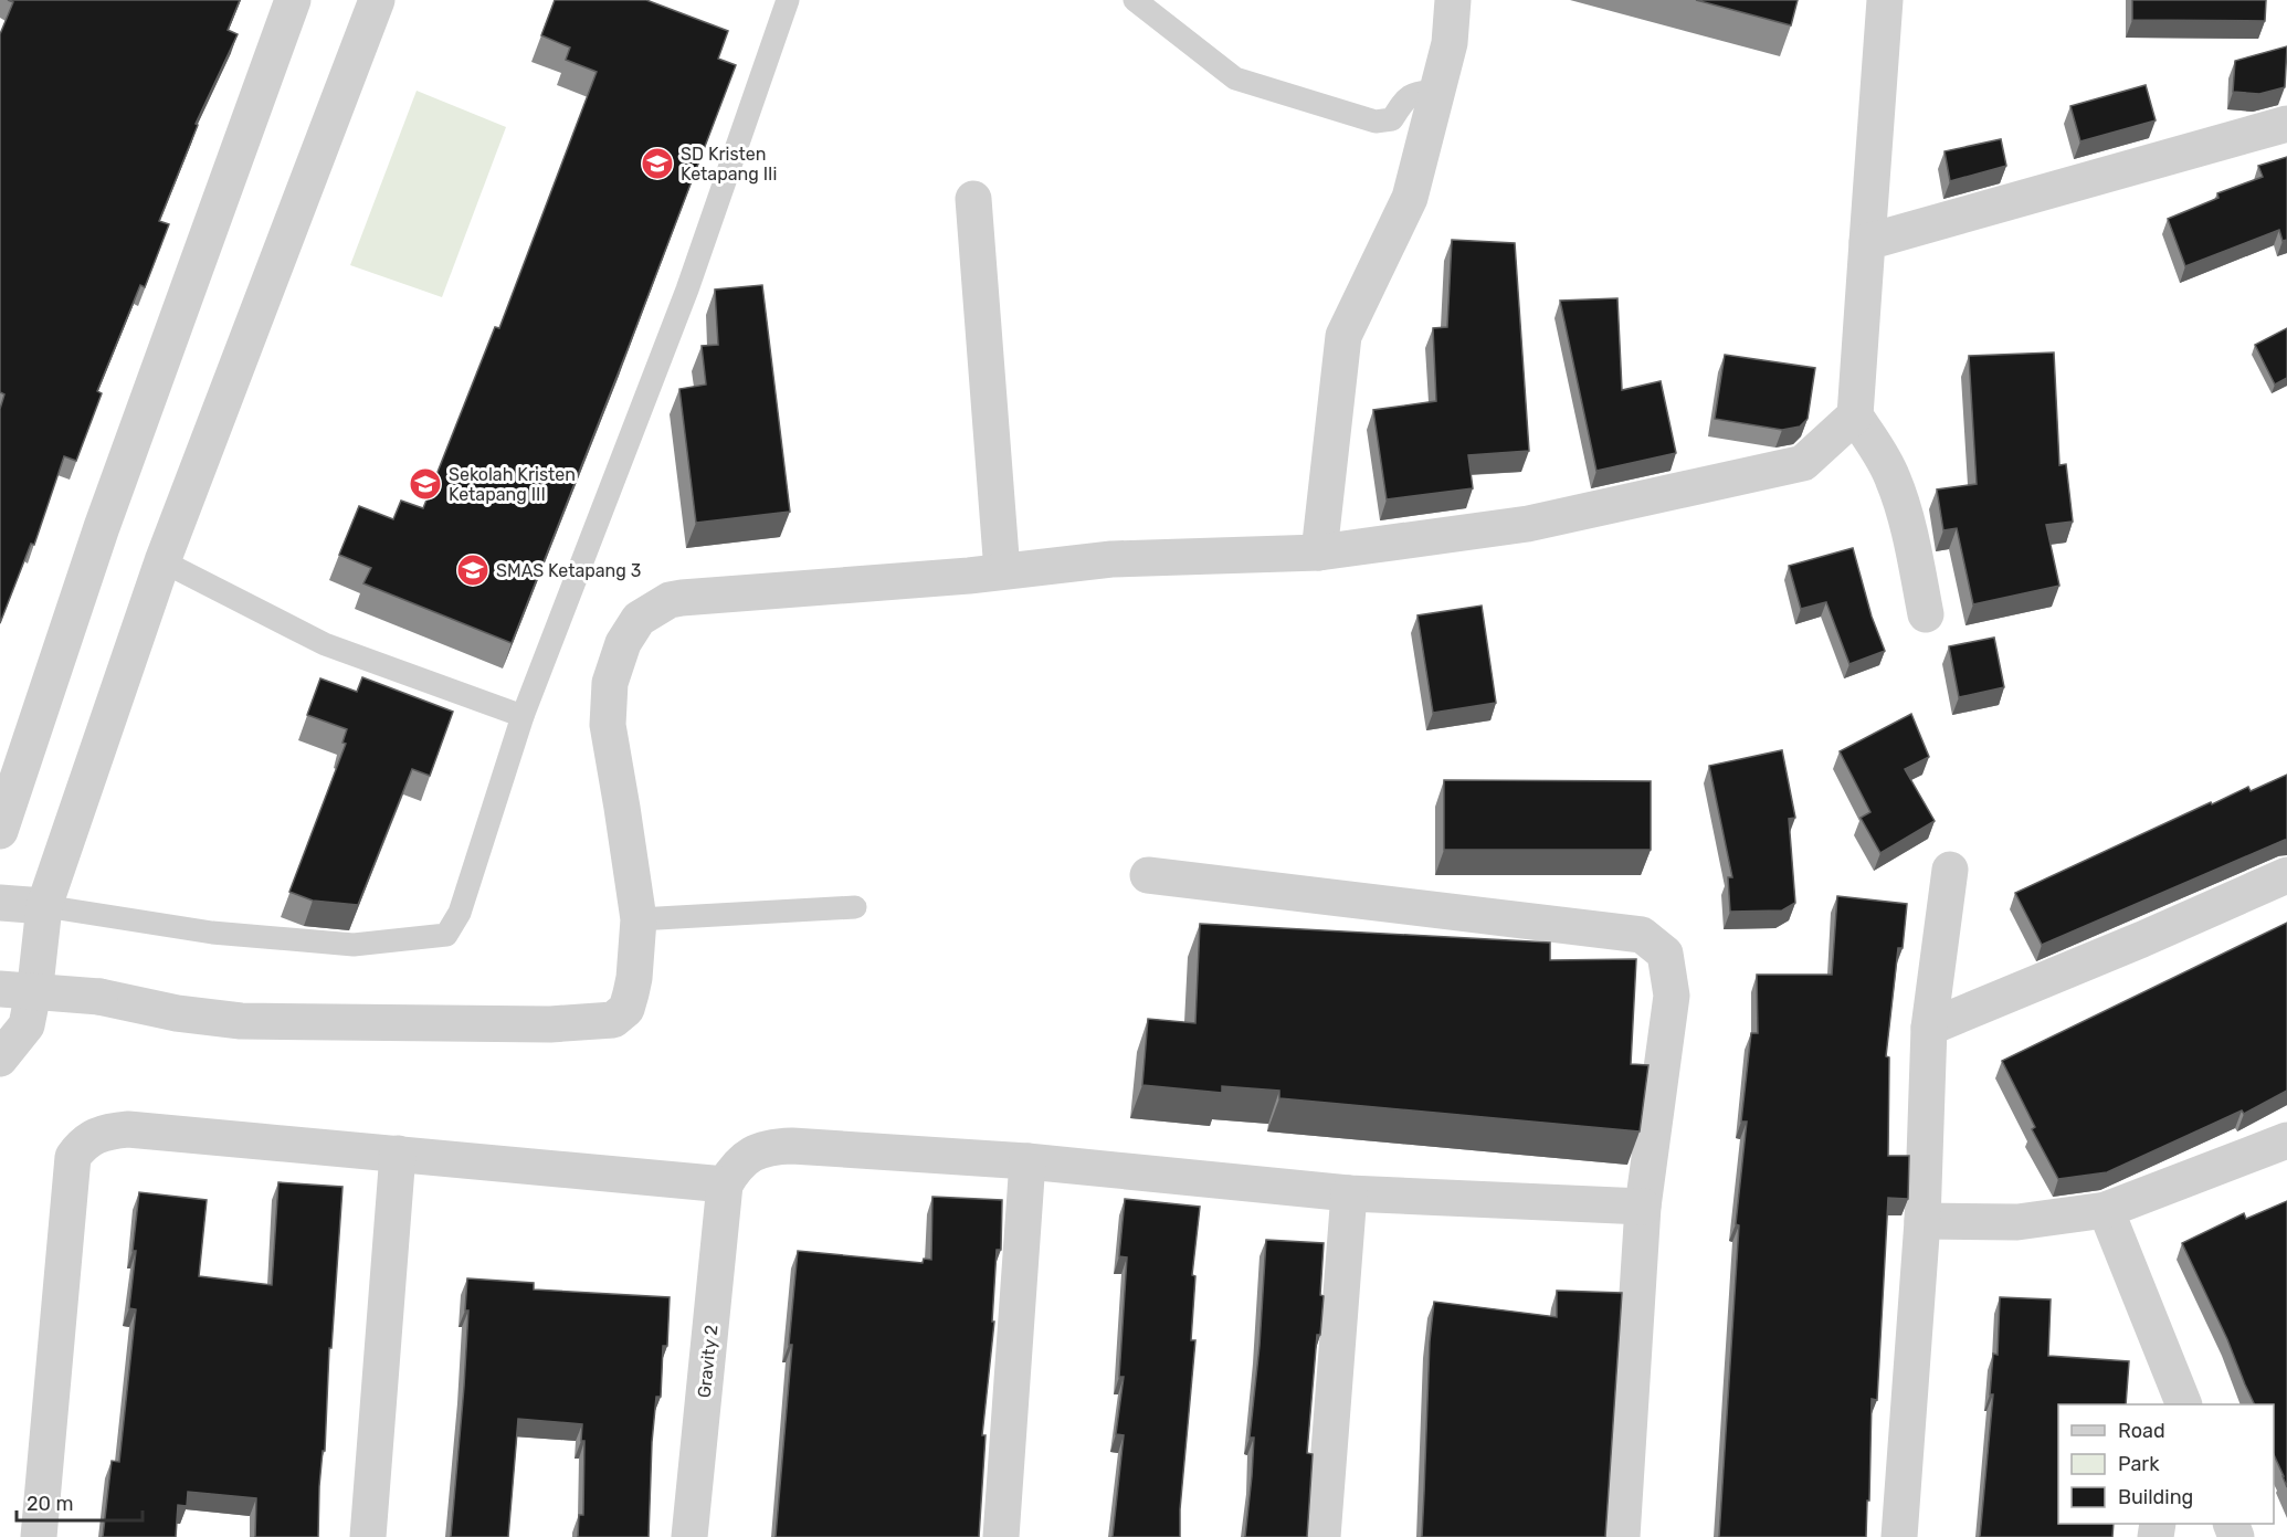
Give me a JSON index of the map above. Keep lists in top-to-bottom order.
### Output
{
  "streets": {
    "street": ["Gravity 2"]
  },
  "places": {
    "school or university": ["SD Kristen Ketapang IIi", "Sekolah Kristen Ketapang III", "SMAS Ketapang 3"]
  },
  "legend": ["Road", "Park", "Building"],
  "scale_bar": "20 m"
}
